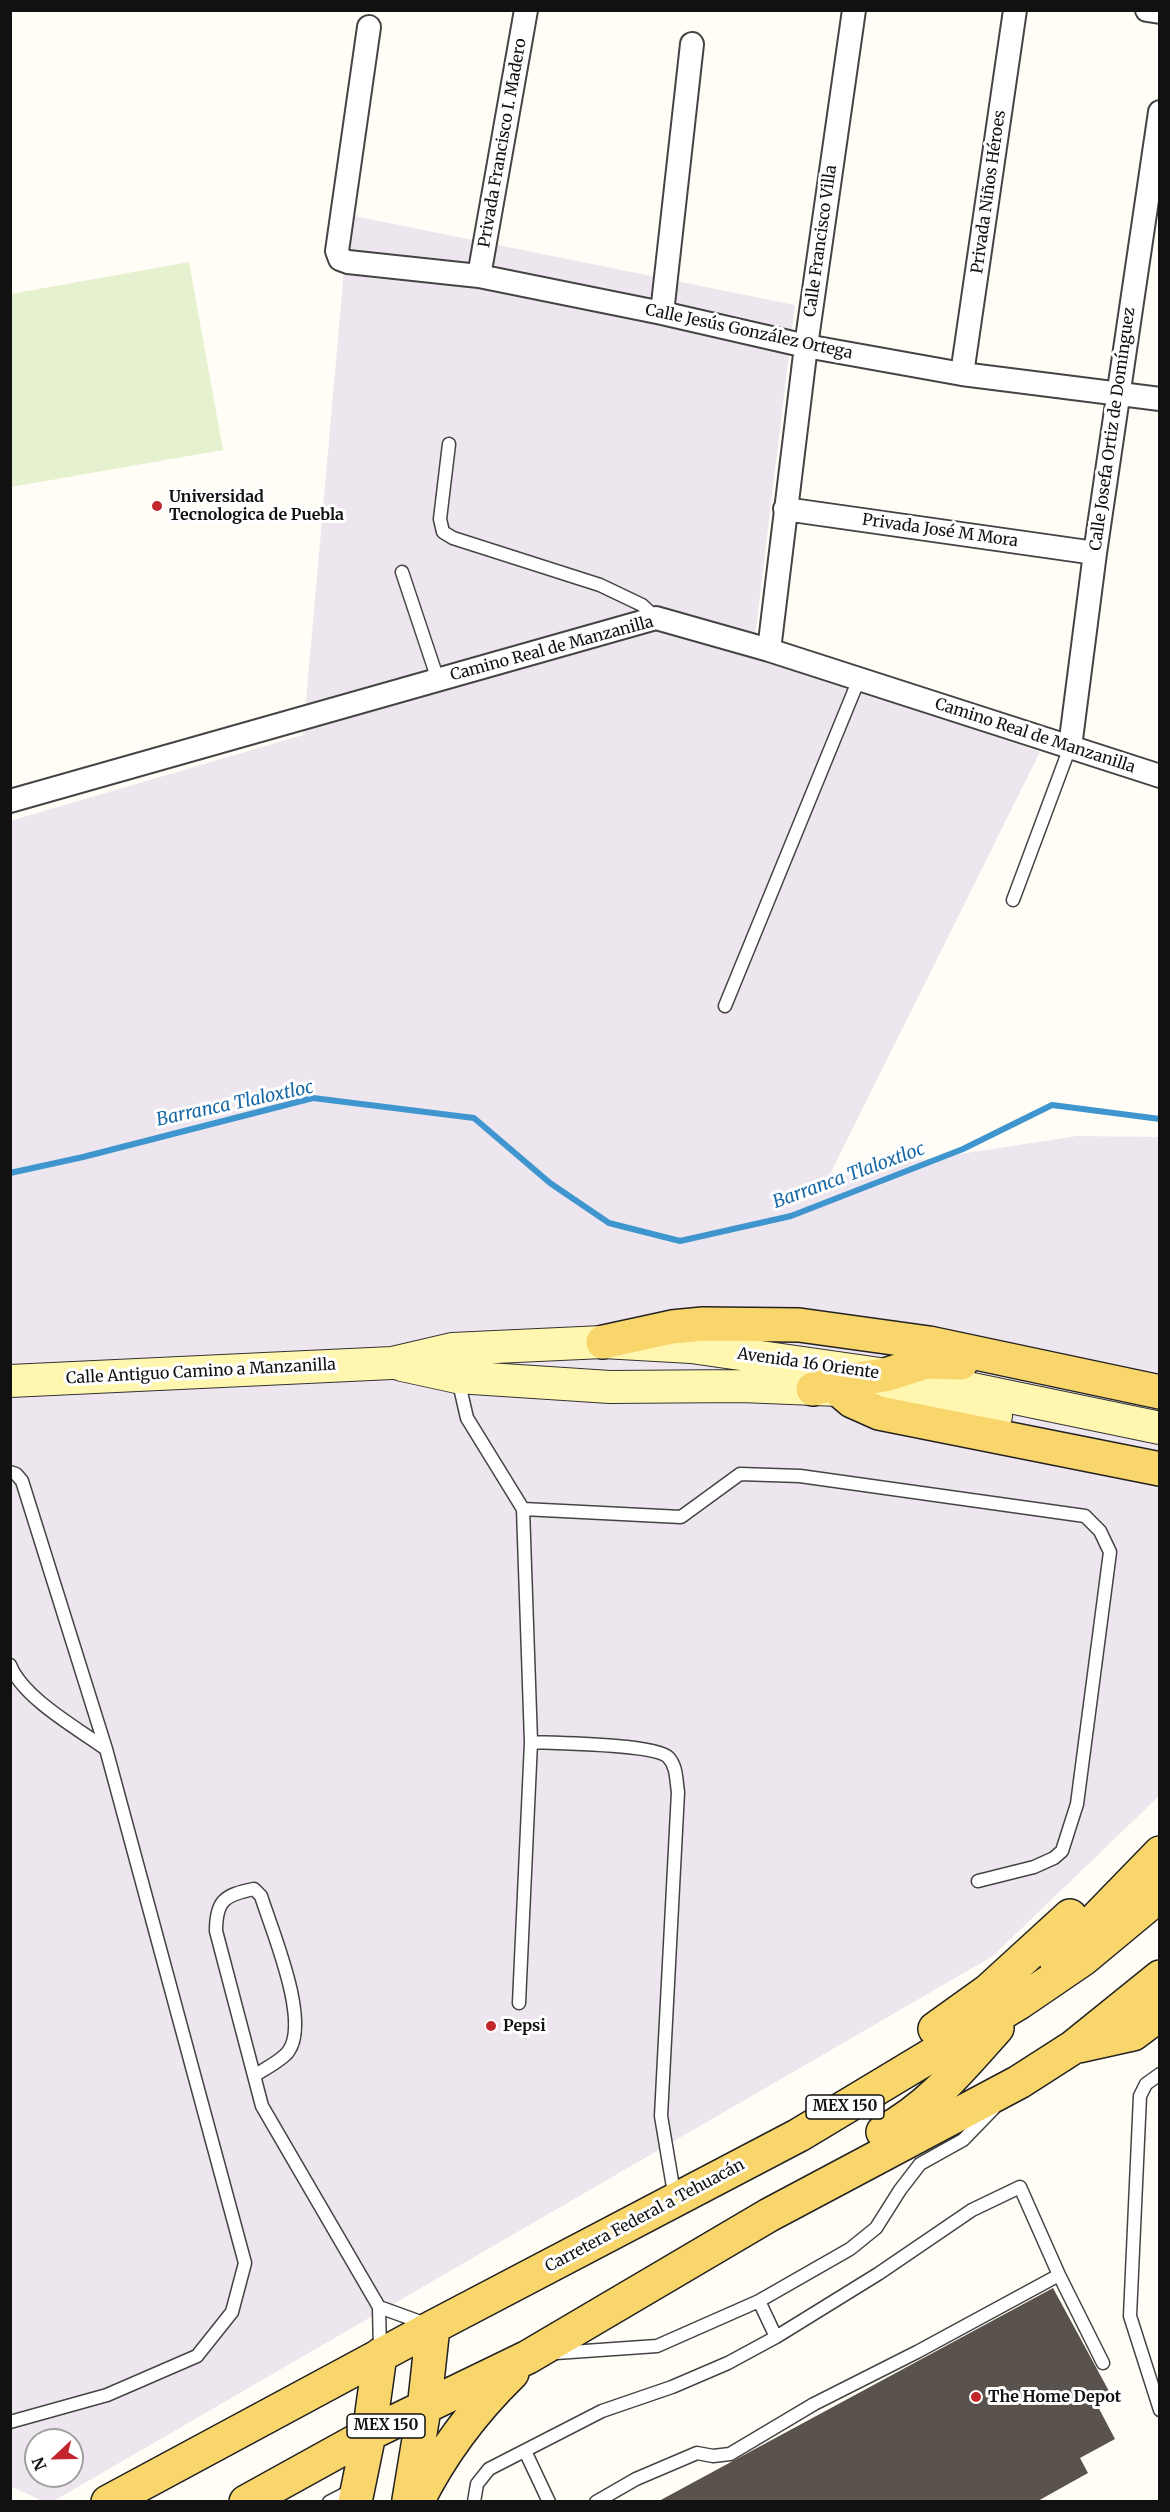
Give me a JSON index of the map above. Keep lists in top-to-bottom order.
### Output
{
  "streets": {
    "main road": [
      "Avenida 16 Oriente",
      "Calle Antiguo Camino a Manzanilla",
      "MEX 150",
      "Carretera Federal a Tehuacán"
    ],
    "street": [
      "Privada Francisco I. Madero",
      "Privada Niños Héroes",
      "Calle Francisco Villa",
      "Calle Jesús González Ortega",
      "Calle Josefa Ortiz de Domínguez",
      "Privada José M Mora",
      "Camino Real de Manzanilla"
    ]
  },
  "crossings": [
    ["Privada Francisco I. Madero", "Calle Jesús González Ortega"],
    ["Privada Niños Héroes", "Calle Jesús González Ortega"],
    ["Calle Francisco Villa", "Calle Jesús González Ortega"],
    ["Calle Francisco Villa", "Privada José M Mora"],
    ["Calle Francisco Villa", "Camino Real de Manzanilla"],
    ["Calle Jesús González Ortega", "Calle Josefa Ortiz de Domínguez"],
    ["Calle Josefa Ortiz de Domínguez", "Privada José M Mora"],
    ["Calle Josefa Ortiz de Domínguez", "Camino Real de Manzanilla"],
    ["Avenida 16 Oriente", "Calle Antiguo Camino a Manzanilla"]
  ],
  "water": ["Barranca Tlaloxtloc"],
  "places": ["Universidad Tecnologica de Puebla", "Pepsi", "The Home Depot"],
  "north": "left"
}
